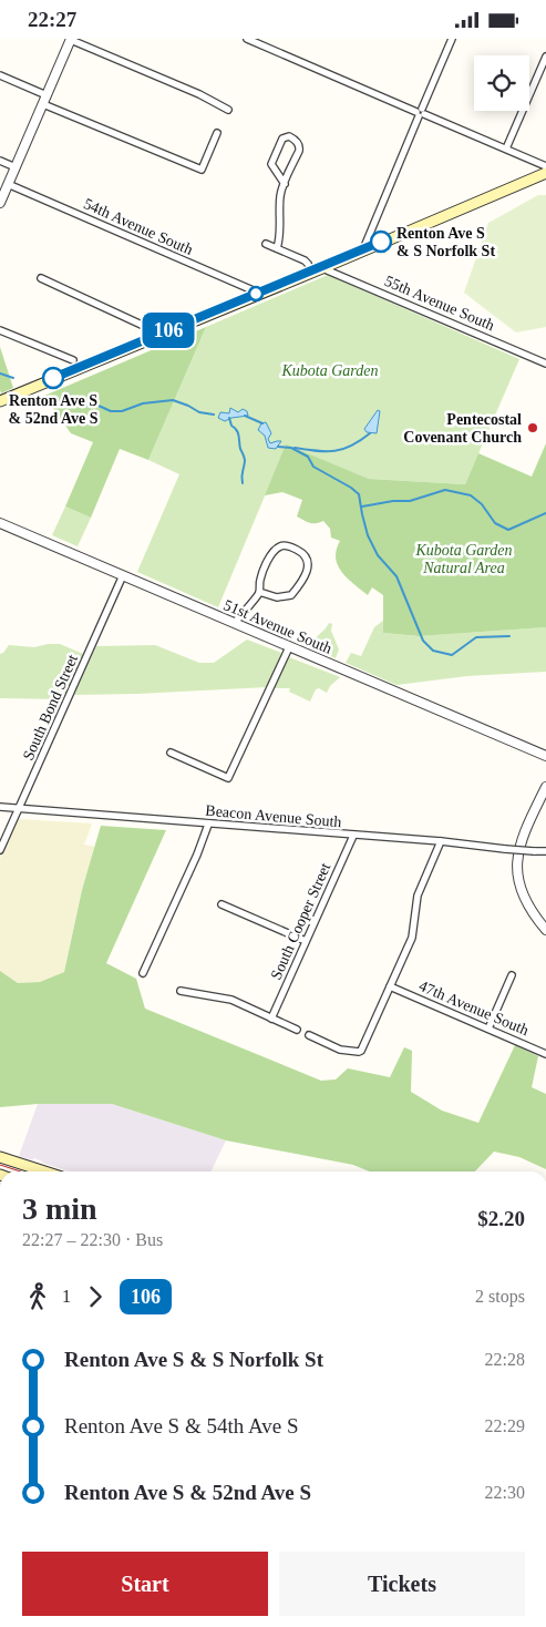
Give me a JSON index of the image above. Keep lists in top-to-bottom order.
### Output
{
  "streets": {
    "street": [
      "54th Avenue South",
      "55th Avenue South",
      "51st Avenue South",
      "South Bond Street",
      "Beacon Avenue South",
      "South Cooper Street",
      "47th Avenue South"
    ]
  },
  "crossings": [
    ["51st Avenue South", "South Bond Street"],
    ["South Bond Street", "Beacon Avenue South"],
    ["Beacon Avenue South", "South Cooper Street"]
  ],
  "parks": ["Kubota Garden", "Kubota Garden Natural Area"],
  "places": ["Renton Ave S & S Norfolk St", "Renton Ave S & 52nd Ave S", "Pentecostal Covenant Church"],
  "lines": ["bus line 106"],
  "page": {
    "status": "22:27",
    "on_map": "106",
    "heading": ["3 min", "22:27 – 22:30 · Bus", "$2.20"],
    "legs": ["1", "106", "2 stops"],
    "list": [
      {
        "name": "Renton Ave S & S Norfolk St",
        "value": "22:28"
      },
      {
        "name": "Renton Ave S & 54th Ave S",
        "value": "22:29"
      },
      {
        "name": "Renton Ave S & 52nd Ave S",
        "value": "22:30"
      }
    ],
    "buttons": ["Start", "Tickets"]
  }
}
